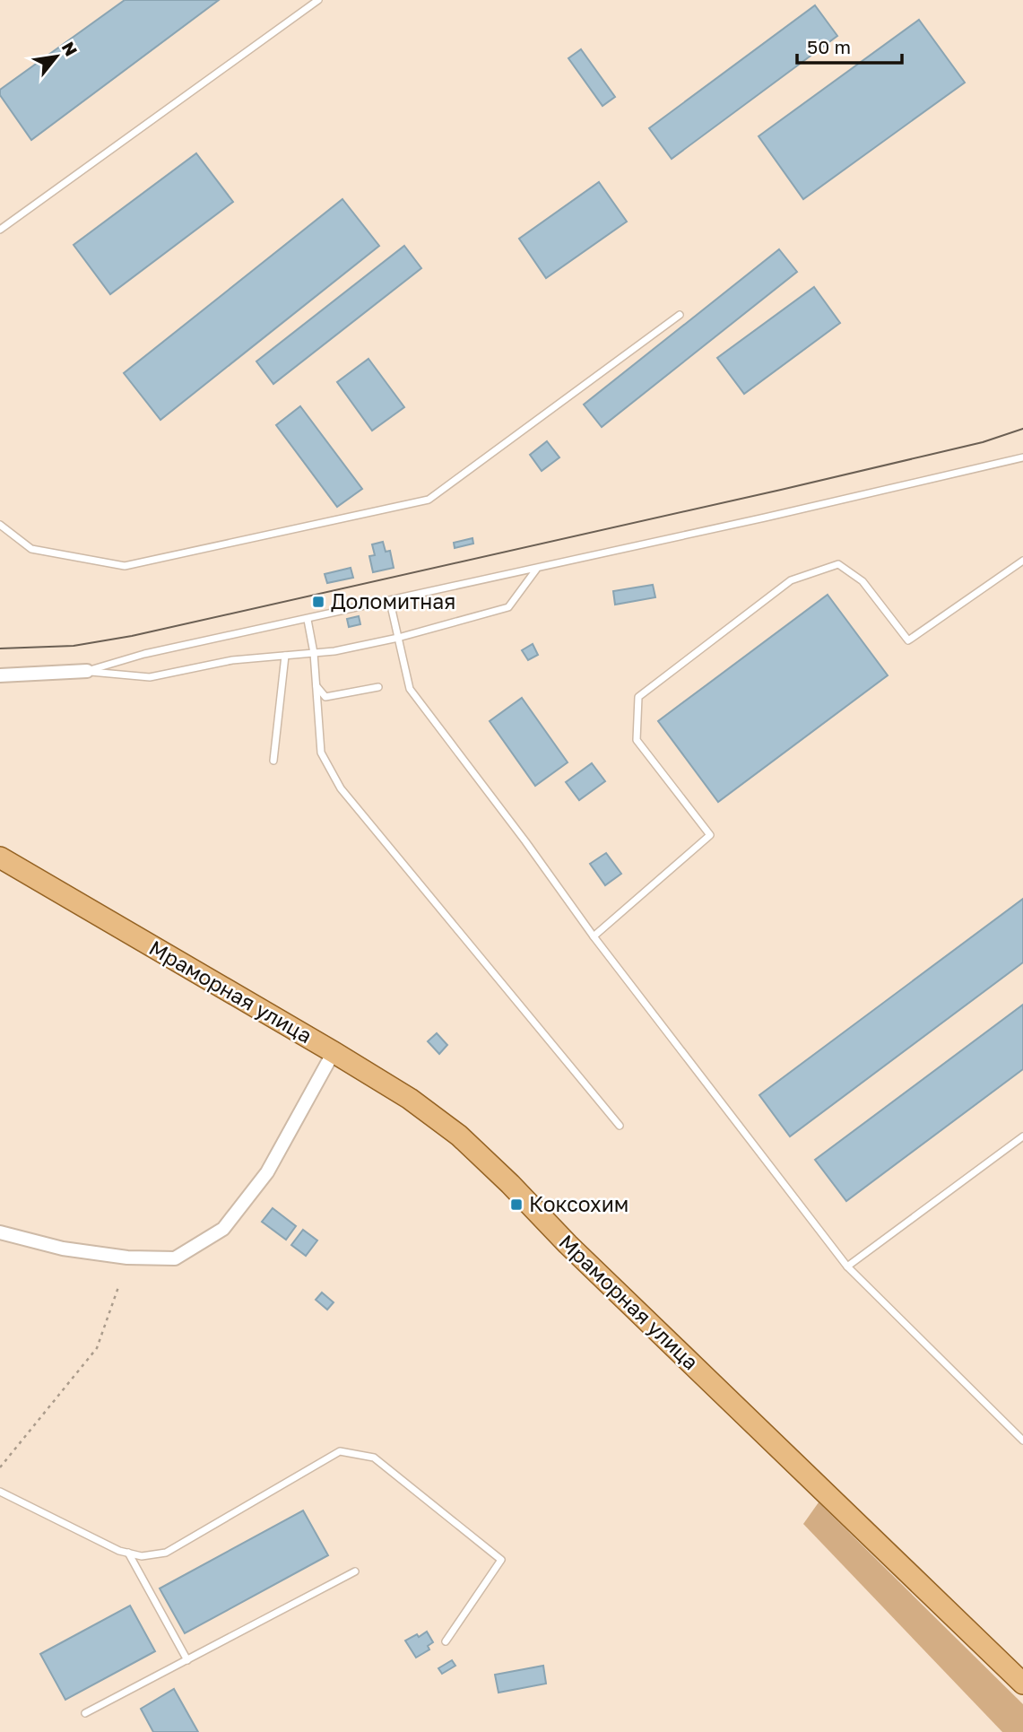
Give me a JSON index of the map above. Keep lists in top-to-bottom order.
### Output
{
  "streets": {
    "main road": ["Мраморная улица"]
  },
  "places": {
    "transit": ["Доломитная", "Коксохим"]
  },
  "scale_bar": "50 m",
  "north": "top right"
}
